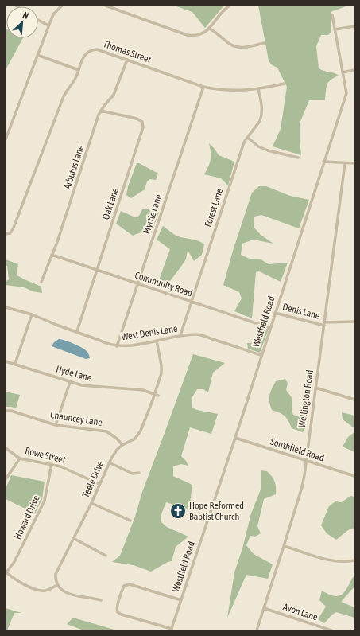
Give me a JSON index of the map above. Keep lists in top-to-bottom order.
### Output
{
  "streets": {
    "street": [
      "Thomas Street",
      "Arbutus Lane",
      "Oak Lane",
      "Forest Lane",
      "Myrtle Lane",
      "Community Road",
      "Denis Lane",
      "Westfield Road",
      "West Denis Lane",
      "Hyde Lane",
      "Wellington Road",
      "Chauncey Lane",
      "Southfield Road",
      "Rowe Street",
      "Teele Drive",
      "Howard Drive",
      "Avon Lane"
    ]
  },
  "crossings": [
    ["Thomas Street", "Arbutus Lane"],
    ["Thomas Street", "Forest Lane"],
    ["Thomas Street", "Myrtle Lane"],
    ["Arbutus Lane", "Oak Lane"],
    ["Arbutus Lane", "Community Road"],
    ["Oak Lane", "Community Road"],
    ["Oak Lane", "West Denis Lane"],
    ["Forest Lane", "Community Road"],
    ["Forest Lane", "West Denis Lane"],
    ["Myrtle Lane", "Community Road"],
    ["Myrtle Lane", "West Denis Lane"],
    ["Community Road", "Westfield Road"],
    ["Denis Lane", "Westfield Road"],
    ["Denis Lane", "Wellington Road"],
    ["Westfield Road", "West Denis Lane"],
    ["Westfield Road", "Southfield Road"],
    ["West Denis Lane", "Teele Drive"],
    ["Hyde Lane", "Teele Drive"],
    ["Wellington Road", "Southfield Road"],
    ["Wellington Road", "Avon Lane"],
    ["Chauncey Lane", "Teele Drive"],
    ["Rowe Street", "Teele Drive"],
    ["Rowe Street", "Howard Drive"]
  ],
  "places": {
    "church": ["Hope Reformed Baptist Church"]
  },
  "north": "top right"
}
